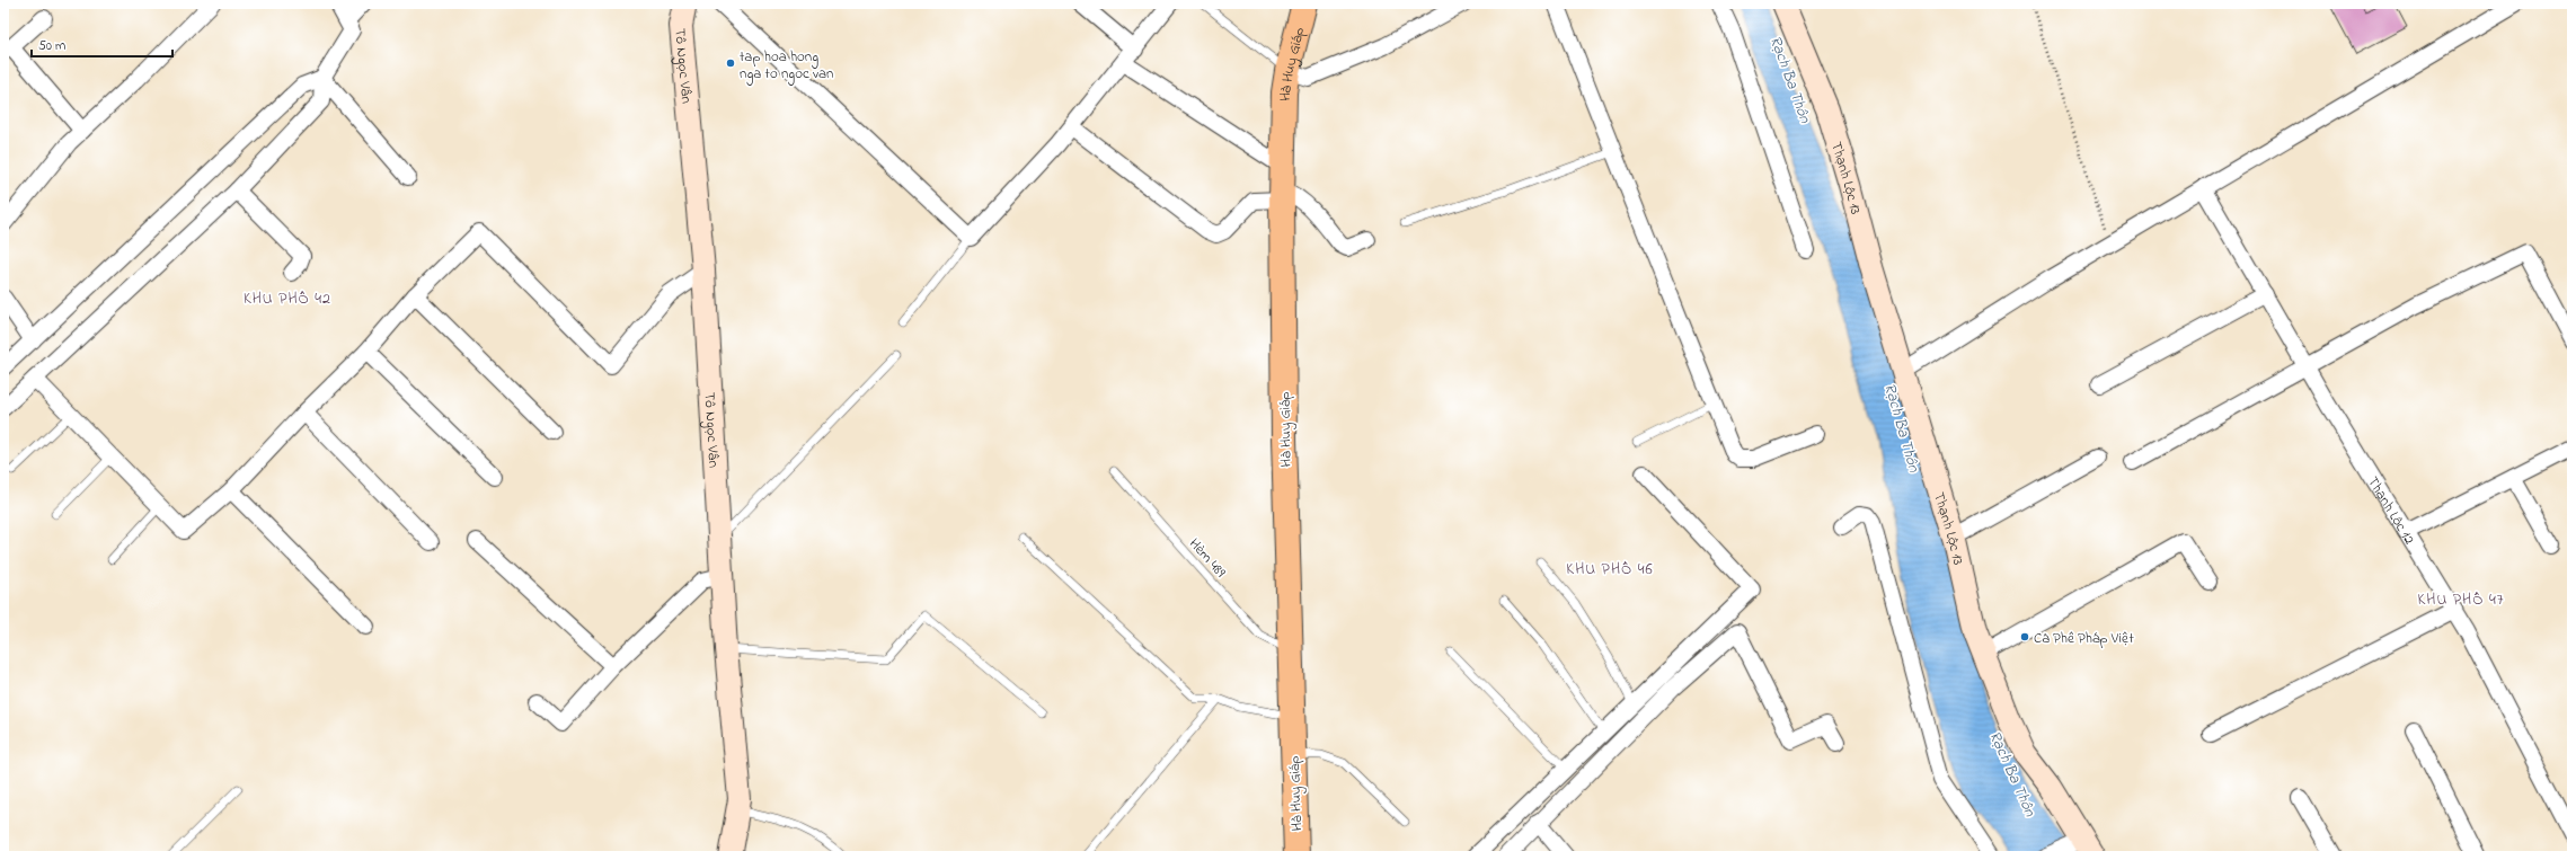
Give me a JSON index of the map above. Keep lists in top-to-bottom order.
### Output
{
  "streets": {
    "main road": ["Hà Huy Giáp"],
    "street": ["Tô Ngọc Vân", "Thạnh Lộc 13", "Thạnh Lộc 12"],
    "lane": ["Hèm 489"]
  },
  "crossings": [
    ["Hà Huy Giáp", "Hèm 489"]
  ],
  "districts": ["KHU PHỐ 42", "KHU PHỐ 46", "KHU PHỐ 47"],
  "water": ["Rạch Ba Thôn"],
  "places": ["tap hoa hong nga to ngoc van", "Cà Phê Pháp Việt"],
  "scale_bar": "50 m"
}
